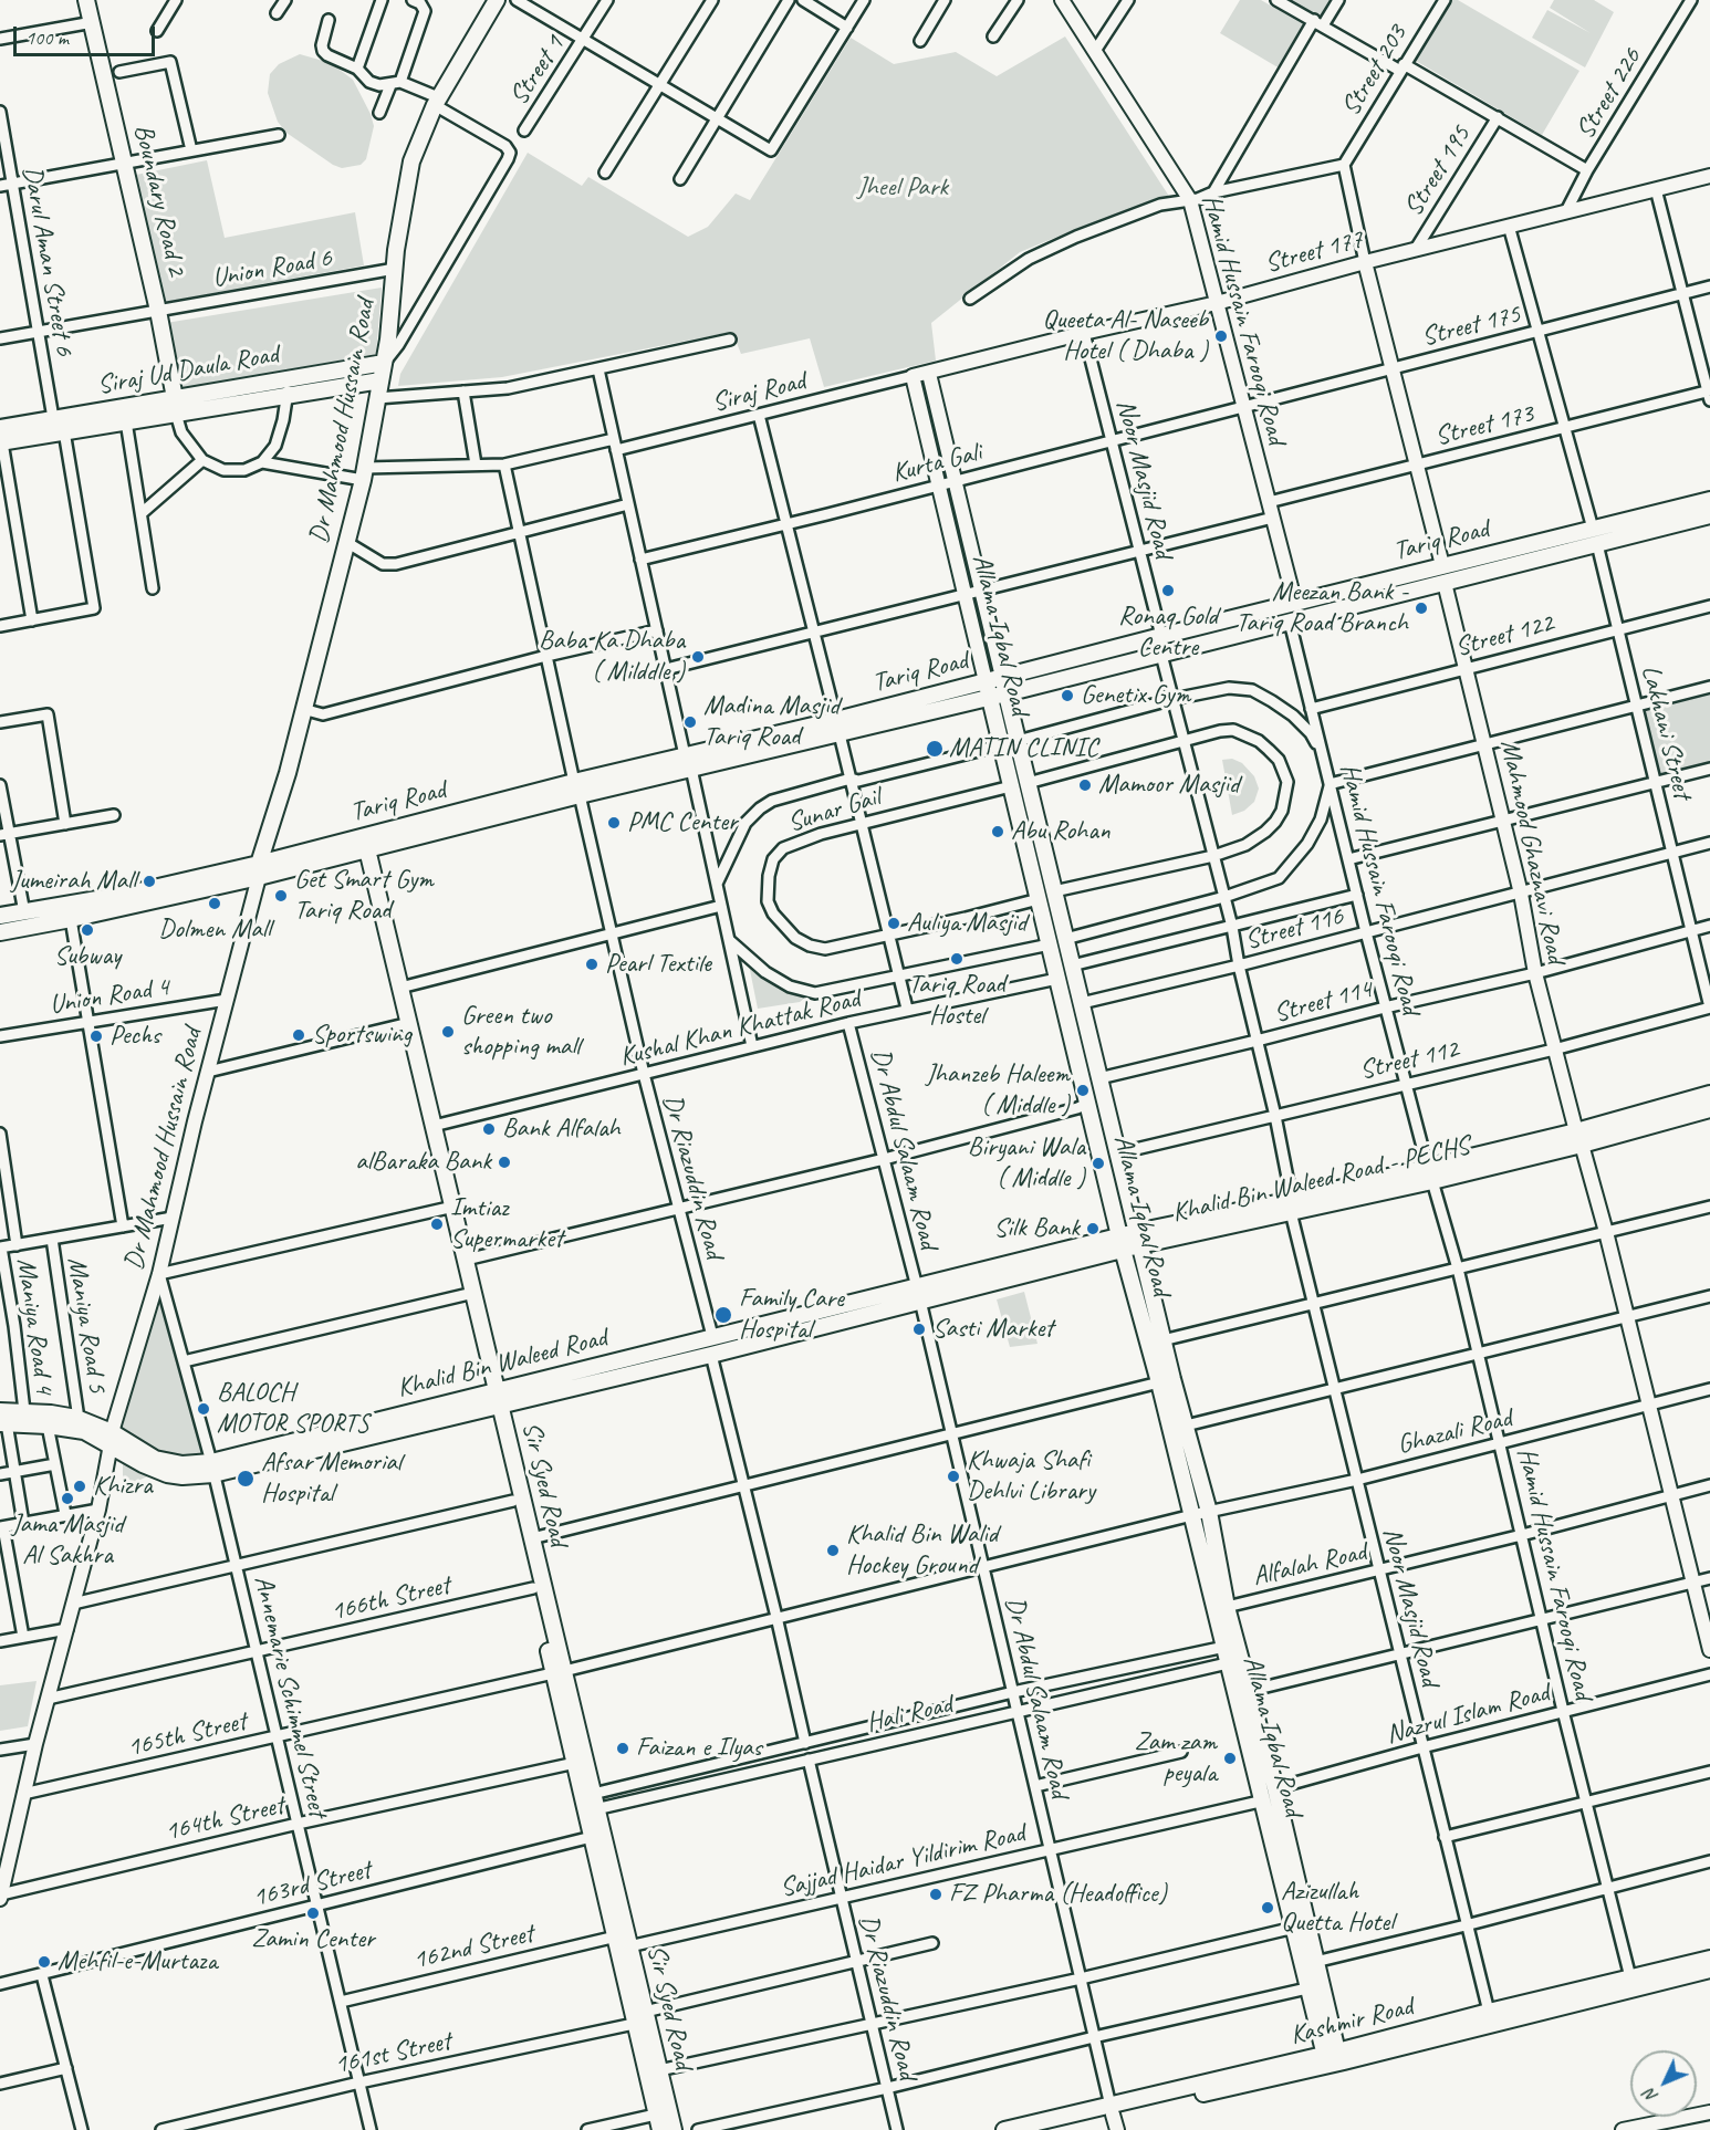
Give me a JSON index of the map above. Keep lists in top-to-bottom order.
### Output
{
  "streets": {
    "main road": [
      "Boundary Road 2",
      "Siraj Ud Daula Road",
      "Dr Mahmood Hussain Road",
      "Tariq Road",
      "Allama Iqbal Road",
      "Khalid Bin Waleed Road - PECHS",
      "Khalid Bin Waleed Road",
      "Sir Syed Road",
      "Kashmir Road"
    ],
    "street": [
      "Street 1",
      "Street 203",
      "Street 226",
      "Street 195",
      "Street 177",
      "Darul Aman Street 6",
      "Union Road 6",
      "Hamid Hussain Farooqi Road",
      "Street 175",
      "Siraj Road",
      "Street 173",
      "Kurta Gali",
      "Noor Masjid Road",
      "Street 122",
      "Lakhani Street",
      "Sunar Gail",
      "Mahmood Ghaznavi Road",
      "Street 116",
      "Union Road 4",
      "Street 114",
      "Kushal Khan Khattak Road",
      "Street 112",
      "Dr Abdul Salaam Road",
      "Dr Riazuddin Road",
      "Maniya Road 5",
      "Maniya Road 4",
      "Ghazali Road",
      "Alfalah Road",
      "166th Street",
      "Annemarie Schimmel Street",
      "Hali Road",
      "Nazrul Islam Road",
      "165th Street",
      "164th Street",
      "Sajjad Haidar Yildirim Road",
      "163rd Street",
      "162nd Street",
      "161st Street"
    ]
  },
  "crossings": [
    ["Street 226", "Street 177"],
    ["Street 195", "Street 177"],
    ["Boundary Road 2", "Union Road 6"],
    ["Boundary Road 2", "Siraj Ud Daula Road"],
    ["Street 177", "Hamid Hussain Farooqi Road"],
    ["Street 177", "Siraj Road"],
    ["Street 177", "Noor Masjid Road"],
    ["Street 177", "Allama Iqbal Road"],
    ["Darul Aman Street 6", "Union Road 6"],
    ["Darul Aman Street 6", "Siraj Ud Daula Road"],
    ["Union Road 6", "Dr Mahmood Hussain Road"],
    ["Hamid Hussain Farooqi Road", "Street 175"],
    ["Hamid Hussain Farooqi Road", "Street 173"],
    ["Hamid Hussain Farooqi Road", "Kurta Gali"],
    ["Hamid Hussain Farooqi Road", "Tariq Road"],
    ["Hamid Hussain Farooqi Road", "Street 122"],
    ["Hamid Hussain Farooqi Road", "Street 116"],
    ["Hamid Hussain Farooqi Road", "Street 114"],
    ["Hamid Hussain Farooqi Road", "Street 112"],
    ["Hamid Hussain Farooqi Road", "Khalid Bin Waleed Road - PECHS"],
    ["Hamid Hussain Farooqi Road", "Ghazali Road"],
    ["Hamid Hussain Farooqi Road", "Alfalah Road"],
    ["Hamid Hussain Farooqi Road", "Nazrul Islam Road"],
    ["Hamid Hussain Farooqi Road", "Kashmir Road"],
    ["Street 175", "Kurta Gali"],
    ["Siraj Ud Daula Road", "Dr Mahmood Hussain Road"],
    ["Siraj Road", "Allama Iqbal Road"],
    ["Dr Mahmood Hussain Road", "Tariq Road"],
    ["Dr Mahmood Hussain Road", "Union Road 4"],
    ["Dr Mahmood Hussain Road", "Khalid Bin Waleed Road"],
    ["Dr Mahmood Hussain Road", "166th Street"],
    ["Dr Mahmood Hussain Road", "Annemarie Schimmel Street"],
    ["Dr Mahmood Hussain Road", "165th Street"],
    ["Dr Mahmood Hussain Road", "164th Street"],
    ["Kurta Gali", "Noor Masjid Road"],
    ["Kurta Gali", "Allama Iqbal Road"],
    ["Noor Masjid Road", "Tariq Road"],
    ["Noor Masjid Road", "Street 116"],
    ["Noor Masjid Road", "Street 114"],
    ["Noor Masjid Road", "Street 112"],
    ["Noor Masjid Road", "Khalid Bin Waleed Road - PECHS"],
    ["Noor Masjid Road", "Ghazali Road"],
    ["Noor Masjid Road", "Alfalah Road"],
    ["Noor Masjid Road", "Nazrul Islam Road"],
    ["Noor Masjid Road", "Kashmir Road"],
    ["Tariq Road", "Allama Iqbal Road"],
    ["Tariq Road", "Lakhani Street"],
    ["Tariq Road", "Mahmood Ghaznavi Road"],
    ["Tariq Road", "Dr Riazuddin Road"],
    ["Tariq Road", "Sir Syed Road"],
    ["Allama Iqbal Road", "Sunar Gail"],
    ["Allama Iqbal Road", "Street 116"],
    ["Allama Iqbal Road", "Street 114"],
    ["Allama Iqbal Road", "Kushal Khan Khattak Road"],
    ["Allama Iqbal Road", "Street 112"],
    ["Allama Iqbal Road", "Khalid Bin Waleed Road - PECHS"],
    ["Allama Iqbal Road", "Ghazali Road"],
    ["Allama Iqbal Road", "Alfalah Road"],
    ["Allama Iqbal Road", "Hali Road"],
    ["Allama Iqbal Road", "Nazrul Islam Road"],
    ["Allama Iqbal Road", "Sajjad Haidar Yildirim Road"],
    ["Allama Iqbal Road", "Kashmir Road"],
    ["Street 122", "Lakhani Street"],
    ["Street 122", "Mahmood Ghaznavi Road"],
    ["Lakhani Street", "Street 116"],
    ["Lakhani Street", "Street 114"],
    ["Lakhani Street", "Street 112"],
    ["Mahmood Ghaznavi Road", "Street 116"],
    ["Mahmood Ghaznavi Road", "Street 114"],
    ["Mahmood Ghaznavi Road", "Street 112"],
    ["Mahmood Ghaznavi Road", "Khalid Bin Waleed Road - PECHS"],
    ["Mahmood Ghaznavi Road", "Ghazali Road"],
    ["Mahmood Ghaznavi Road", "Alfalah Road"],
    ["Kushal Khan Khattak Road", "Dr Abdul Salaam Road"],
    ["Kushal Khan Khattak Road", "Dr Riazuddin Road"],
    ["Kushal Khan Khattak Road", "Sir Syed Road"],
    ["Dr Abdul Salaam Road", "Khalid Bin Waleed Road - PECHS"],
    ["Dr Abdul Salaam Road", "Ghazali Road"],
    ["Dr Abdul Salaam Road", "Hali Road"],
    ["Dr Abdul Salaam Road", "165th Street"],
    ["Dr Abdul Salaam Road", "Sajjad Haidar Yildirim Road"],
    ["Dr Abdul Salaam Road", "Kashmir Road"],
    ["Dr Riazuddin Road", "Khalid Bin Waleed Road - PECHS"],
    ["Dr Riazuddin Road", "Khalid Bin Waleed Road"],
    ["Dr Riazuddin Road", "Hali Road"],
    ["Dr Riazuddin Road", "Sajjad Haidar Yildirim Road"],
    ["Khalid Bin Waleed Road - PECHS", "Khalid Bin Waleed Road"],
    ["Maniya Road 5", "Khalid Bin Waleed Road"],
    ["Maniya Road 4", "Khalid Bin Waleed Road"],
    ["Khalid Bin Waleed Road", "Sir Syed Road"],
    ["Khalid Bin Waleed Road", "Annemarie Schimmel Street"],
    ["Ghazali Road", "165th Street"],
    ["Sir Syed Road", "166th Street"],
    ["Sir Syed Road", "Hali Road"],
    ["Sir Syed Road", "165th Street"],
    ["Sir Syed Road", "164th Street"],
    ["Sir Syed Road", "Sajjad Haidar Yildirim Road"],
    ["Sir Syed Road", "163rd Street"],
    ["Sir Syed Road", "162nd Street"],
    ["Sir Syed Road", "161st Street"],
    ["166th Street", "Annemarie Schimmel Street"],
    ["Annemarie Schimmel Street", "165th Street"],
    ["Annemarie Schimmel Street", "164th Street"],
    ["Annemarie Schimmel Street", "163rd Street"],
    ["Annemarie Schimmel Street", "162nd Street"],
    ["Annemarie Schimmel Street", "161st Street"]
  ],
  "parks": ["Jheel Park"],
  "places": [
    "Queeta Al- Naseeb Hotel ( Dhaba )",
    "Ronaq Gold Centre",
    "Meezan Bank - Tariq Road Branch",
    "Baba Ka Dhaba ( Milddle )",
    "Genetix Gym",
    "Madina Masjid Tariq Road",
    "MATIN CLINIC",
    "Mamoor Masjid",
    "PMC Center",
    "Abu Rohan",
    "Jumeirah Mall",
    "Get Smart Gym Tariq Road",
    "Dolmen Mall",
    "Auliya Masjid",
    "Subway",
    "Tariq Road Hostel",
    "Pearl Textile",
    "Green two shopping mall",
    "Sportswing",
    "Pechs",
    "Jhanzeb Haleem ( Middle )",
    "Bank Alfalah",
    "alBaraka Bank",
    "Biryani Wala ( Middle )",
    "Imtiaz Supermarket",
    "Silk Bank",
    "Family Care Hospital",
    "Sasti Market",
    "BALOCH MOTOR SPORTS",
    "Khwaja Shafi Dehlvi Library",
    "Afsar Memorial Hospital",
    "Khizra",
    "Jama Masjid Al Sakhra",
    "Khalid Bin Walid Hockey Ground",
    "Faizan e Ilyas",
    "Zam zam peyala",
    "FZ Pharma (Headoffice)",
    "Azizullah Quetta Hotel",
    "Zamin Center",
    "Mehfil-e-Murtaza"
  ],
  "scale_bar": "100 m",
  "north": "bottom left"
}
